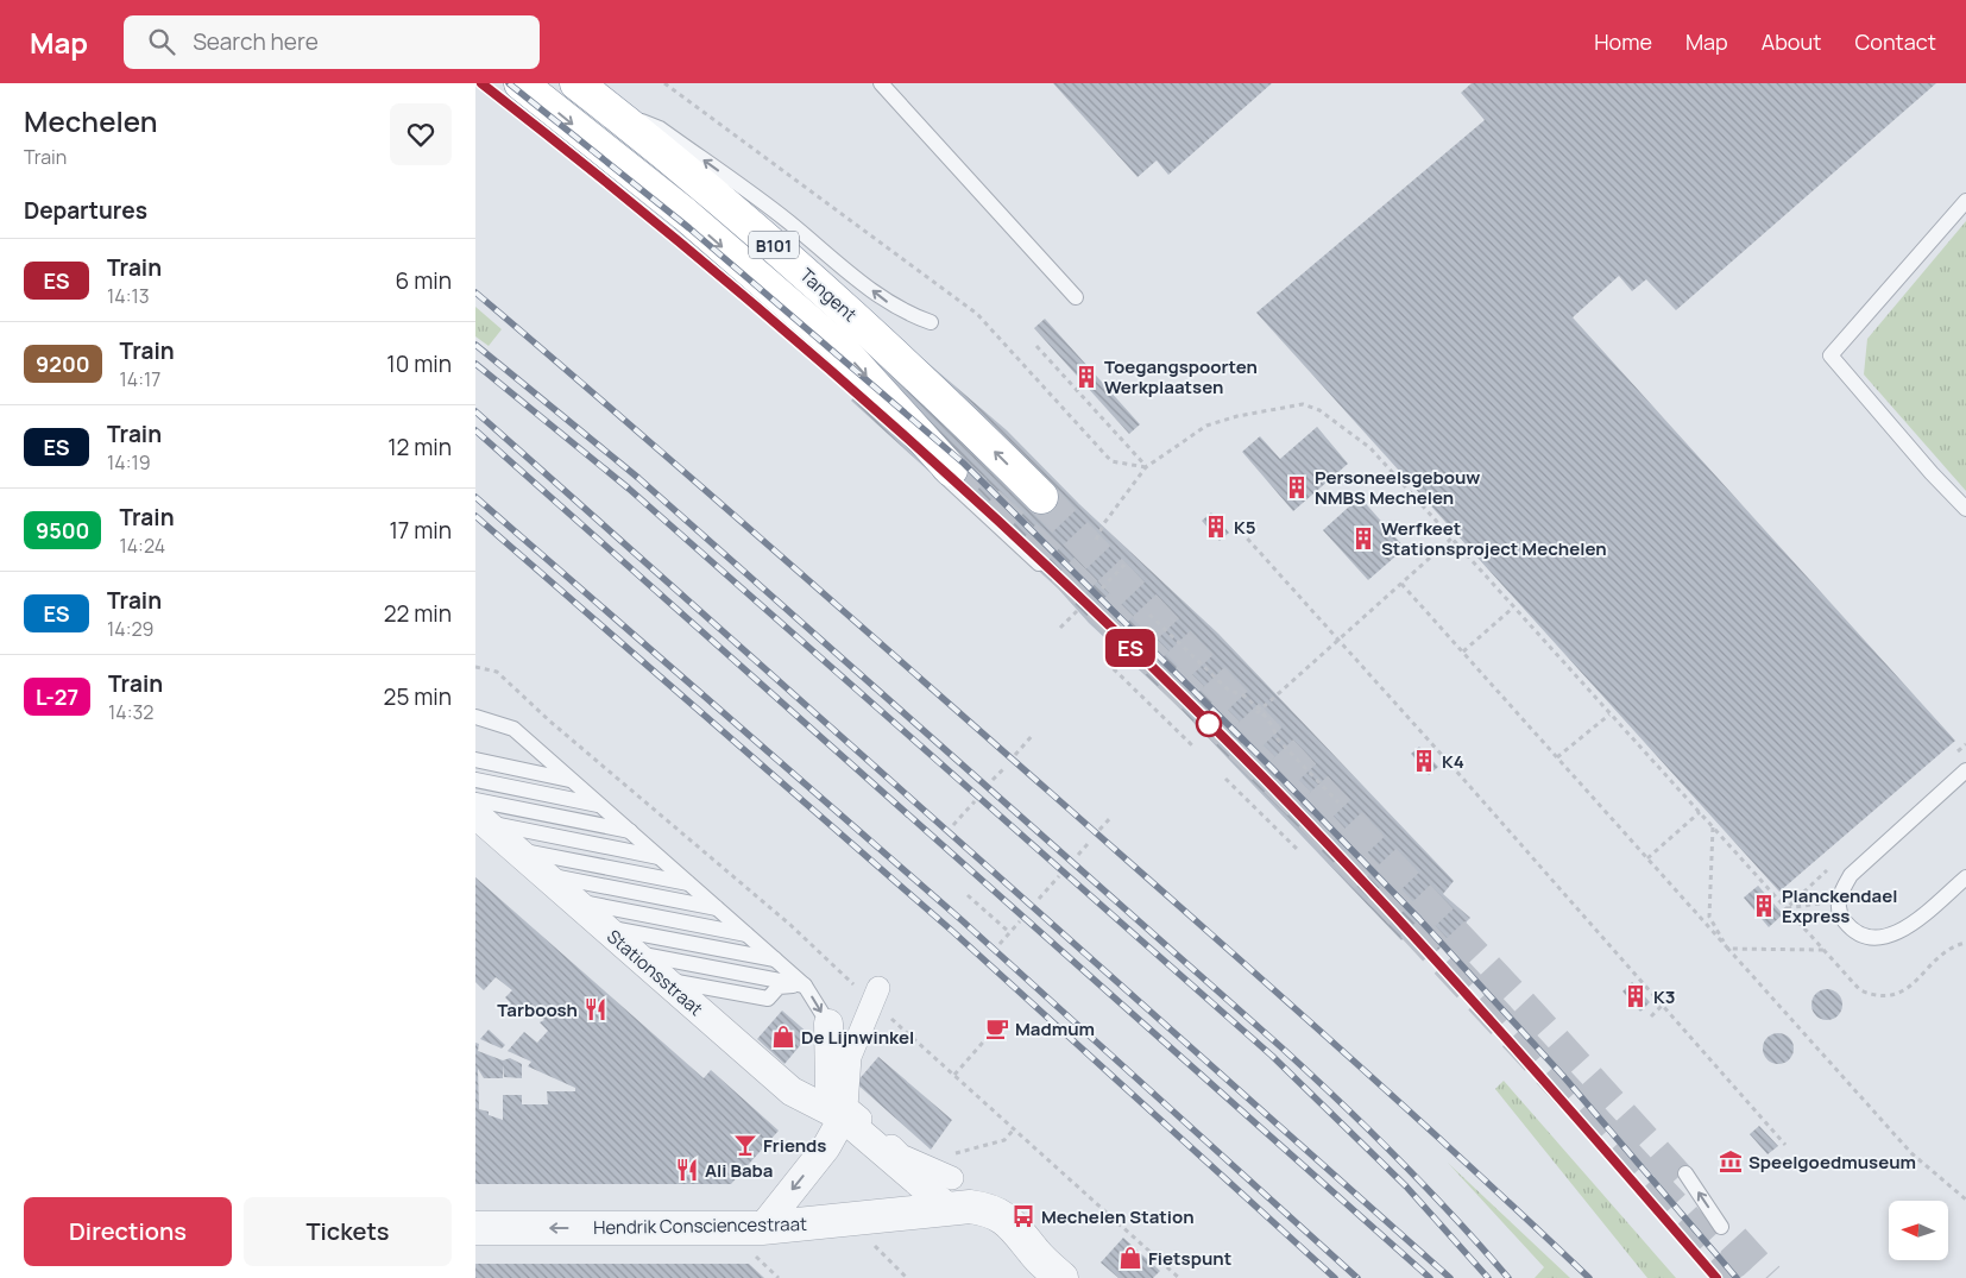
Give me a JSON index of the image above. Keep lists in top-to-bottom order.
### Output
{
  "streets": {
    "highway": ["B101", "Tangent"],
    "street": ["Stationsstraat", "Hendrik Consciencestraat"]
  },
  "one_way": ["Hendrik Consciencestraat"],
  "places": {
    "building": [
      "Toegangspoorten Werkplaatsen",
      "Personeelsgebouw NMBS Mechelen",
      "K5",
      "Werfkeet Stationsproject Mechelen",
      "K4",
      "Planckendael Express",
      "K3"
    ],
    "restaurant": ["Tarboosh", "Ali Baba"],
    "cafe": ["Madmum"],
    "shop": ["De Lijnwinkel", "Fietspunt"],
    "bar": ["Friends"],
    "museum": ["Speelgoedmuseum"],
    "bus stop": ["Mechelen Station"]
  },
  "north": "left",
  "page": {
    "header": "Map",
    "search": "Search here",
    "nav": [
      "Home",
      "Map",
      "About",
      "Contact"
    ],
    "heading": [
      ["Mechelen", "Train"],
      "Departures"
    ],
    "on_map": "ES",
    "list": [
      {
        "mark": "ES",
        "name": "Train",
        "note": "14:13",
        "value": "6 min"
      },
      {
        "mark": "9200",
        "name": "Train",
        "note": "14:17",
        "value": "10 min"
      },
      {
        "mark": "ES",
        "name": "Train",
        "note": "14:19",
        "value": "12 min"
      },
      {
        "mark": "9500",
        "name": "Train",
        "note": "14:24",
        "value": "17 min"
      },
      {
        "mark": "ES",
        "name": "Train",
        "note": "14:29",
        "value": "22 min"
      },
      {
        "mark": "L-27",
        "name": "Train",
        "note": "14:32",
        "value": "25 min"
      }
    ],
    "buttons": ["Directions", "Tickets"]
  }
}
